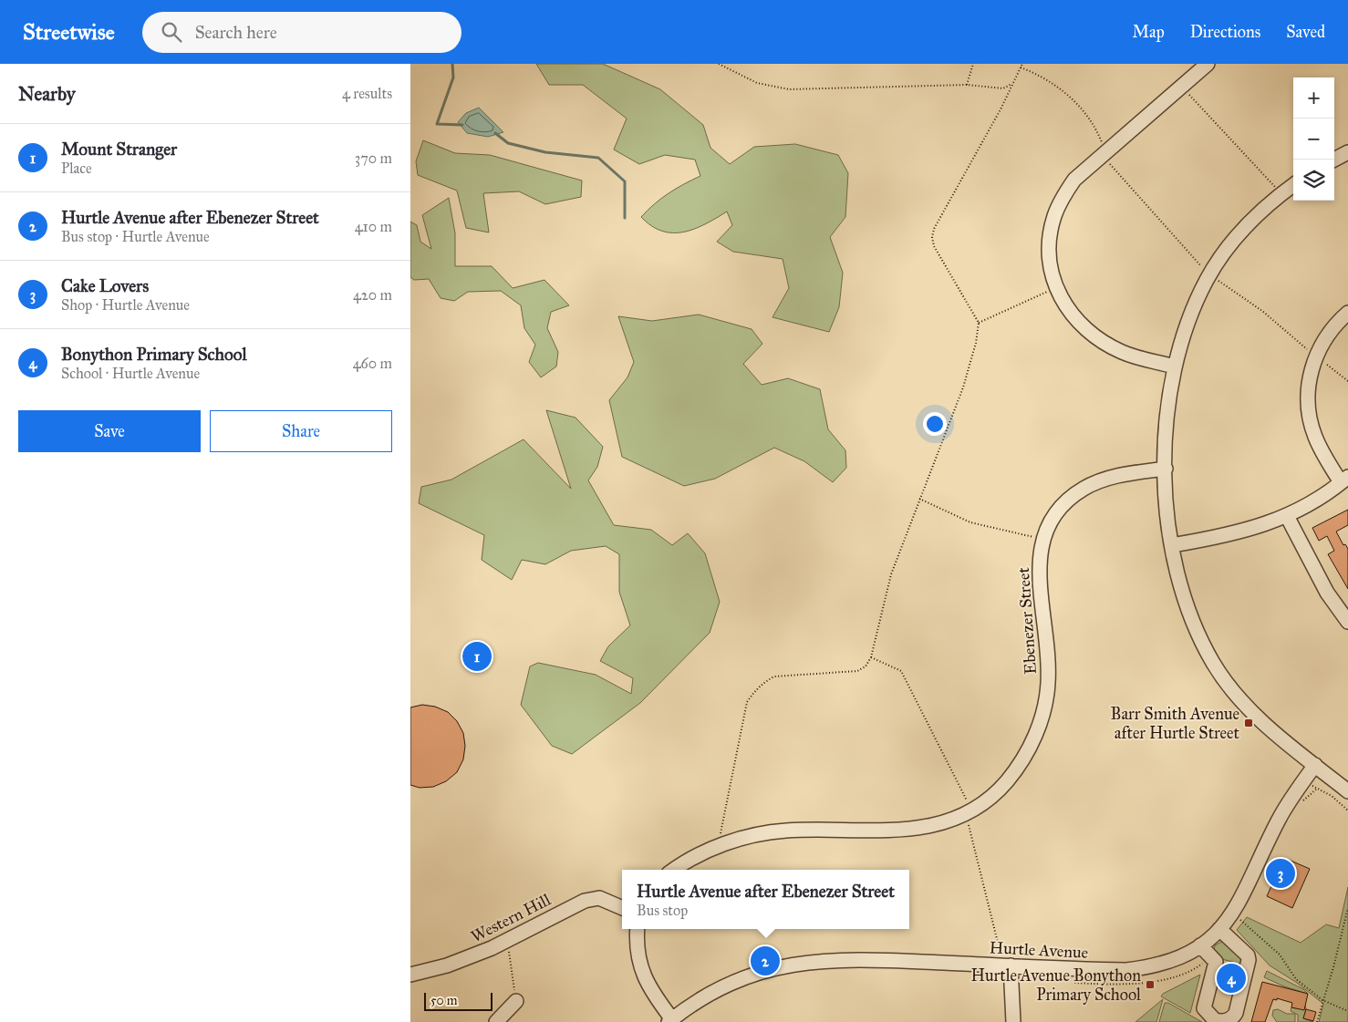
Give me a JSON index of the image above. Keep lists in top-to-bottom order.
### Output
{
  "streets": {
    "street": ["Ebenezer Street", "Western Hill", "Hurtle Avenue"]
  },
  "places": {
    "transit": ["Barr Smith Avenue after Hurtle Street", "Hurtle Avenue Bonython Primary School"]
  },
  "scale_bar": "50 m",
  "page": {
    "header": "Streetwise",
    "search": "Search here",
    "nav": ["Map", "Directions", "Saved"],
    "heading": ["Nearby", "4 results"],
    "map_buttons": ["+", "−"],
    "list": [
      {
        "mark": "1",
        "name": "Mount Stranger",
        "note": "Place",
        "value": "370 m"
      },
      {
        "mark": "2",
        "name": "Hurtle Avenue after Ebenezer Street",
        "note": "Bus stop · Hurtle Avenue",
        "value": "410 m"
      },
      {
        "mark": "3",
        "name": "Cake Lovers",
        "note": "Shop · Hurtle Avenue",
        "value": "420 m"
      },
      {
        "mark": "4",
        "name": "Bonython Primary School",
        "note": "School · Hurtle Avenue",
        "value": "460 m"
      }
    ],
    "buttons": ["Save", "Share"],
    "pins": [
      "1",
      "3",
      "2",
      "4"
    ],
    "popup": ["Hurtle Avenue after Ebenezer Street", "Bus stop"],
    "scale": "50 m"
  }
}
